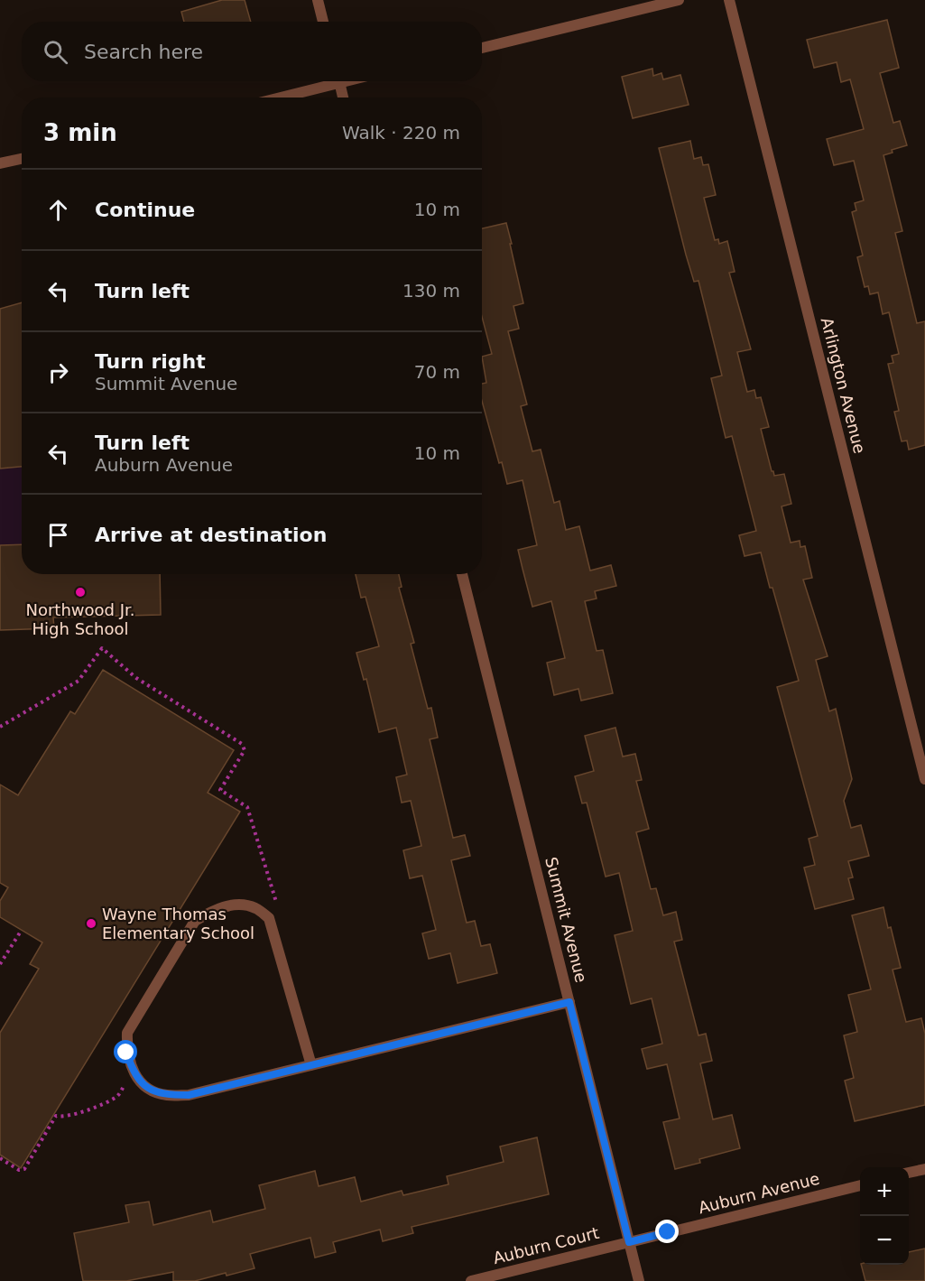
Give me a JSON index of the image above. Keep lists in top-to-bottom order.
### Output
{
  "streets": {
    "street": [
      "Arlington Avenue",
      "Summit Avenue",
      "Auburn Avenue",
      "Auburn Court"
    ]
  },
  "crossings": [
    ["Summit Avenue", "Auburn Avenue"],
    ["Summit Avenue", "Auburn Court"],
    ["Auburn Avenue", "Auburn Court"]
  ],
  "places": ["Northwood Jr. High School", "Wayne Thomas Elementary School"],
  "page": {
    "search": "Search here",
    "heading": ["3 min", "Walk · 220 m"],
    "list": [
      ["Continue", "10 m"],
      ["Turn left", "130 m"],
      ["Turn right", "Summit Avenue", "70 m"],
      ["Turn left", "Auburn Avenue", "10 m"],
      "Arrive at destination"
    ],
    "map_buttons": ["+", "−"]
  }
}
